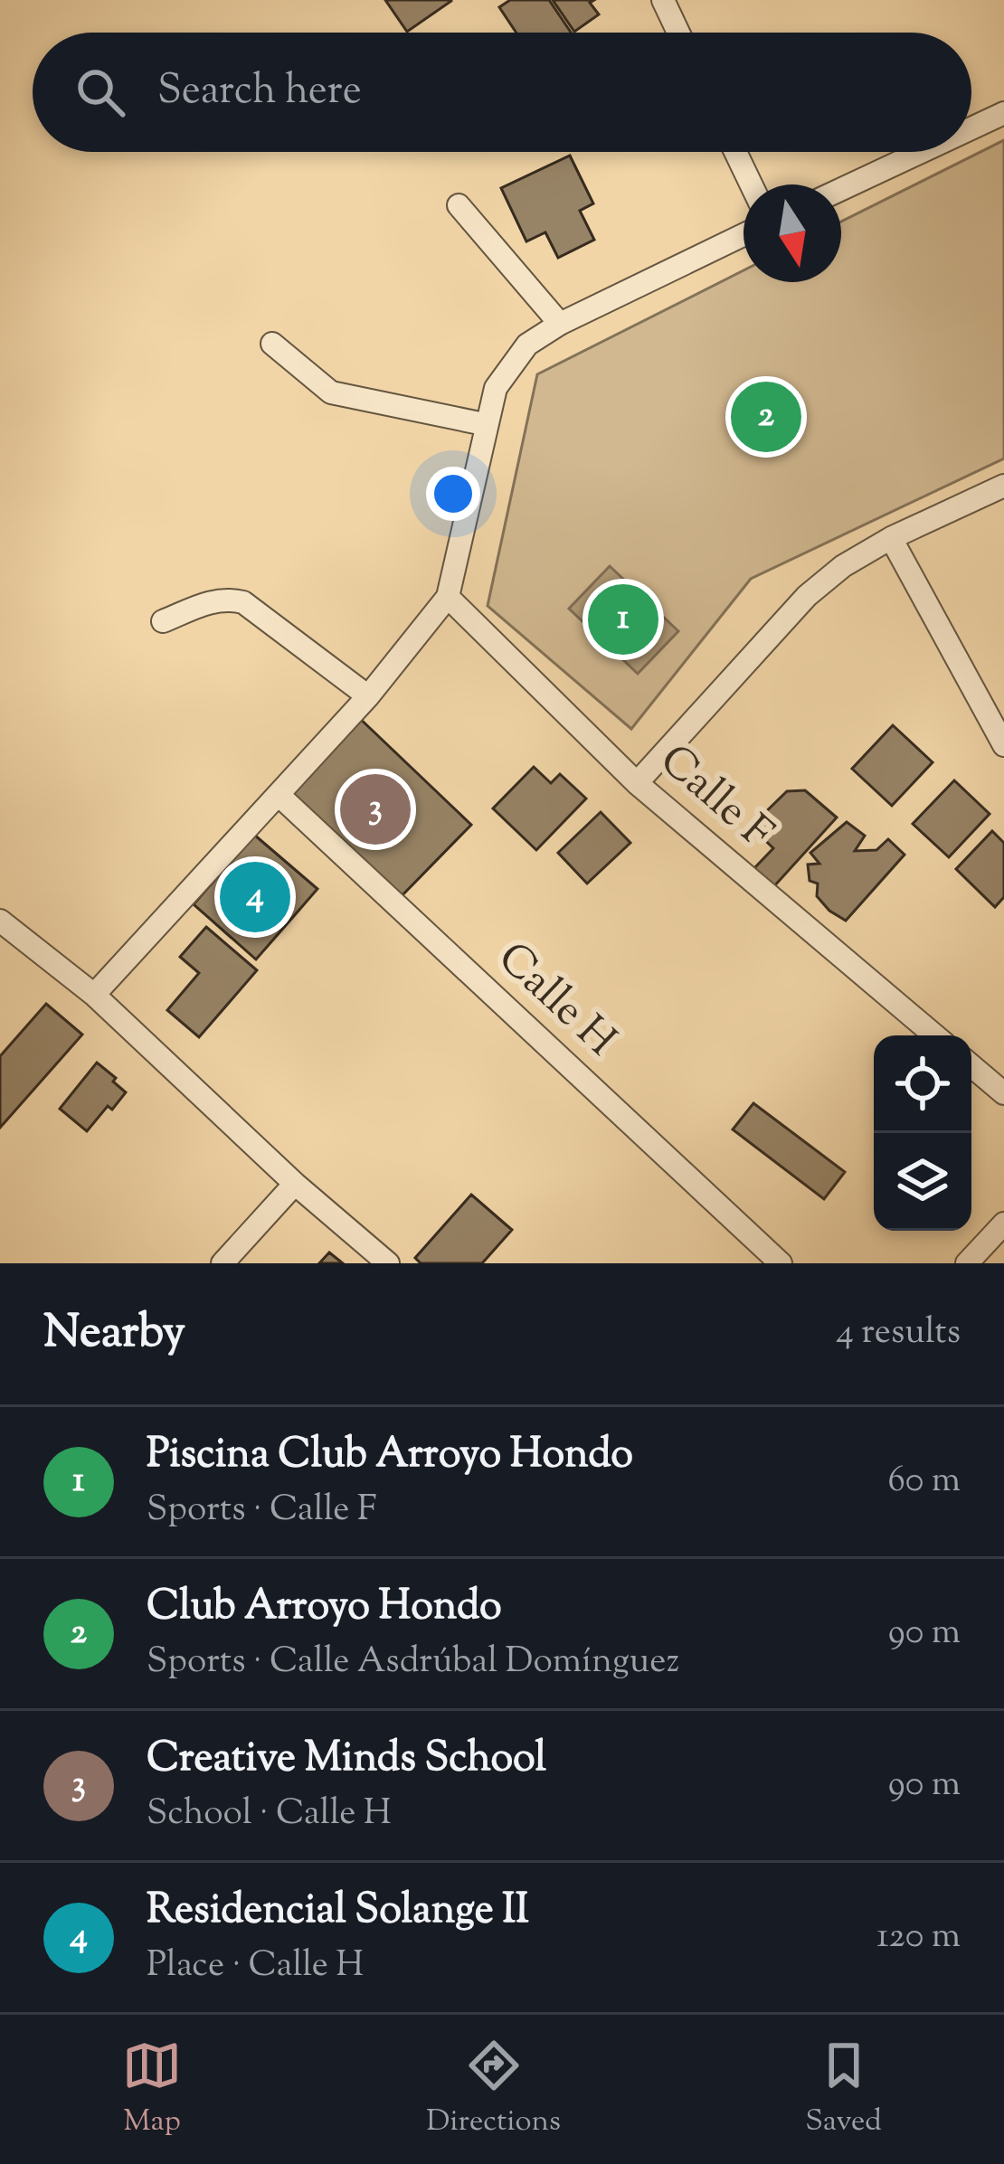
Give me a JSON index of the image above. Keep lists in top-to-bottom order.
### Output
{
  "streets": {
    "street": ["Calle F", "Calle H"]
  },
  "north": "bottom",
  "page": {
    "search": "Search here",
    "pins": [
      "2",
      "1",
      "3",
      "4"
    ],
    "heading": ["Nearby", "4 results"],
    "list": [
      {
        "mark": "1",
        "name": "Piscina Club Arroyo Hondo",
        "note": "Sports · Calle F",
        "value": "60 m"
      },
      {
        "mark": "2",
        "name": "Club Arroyo Hondo",
        "note": "Sports · Calle Asdrúbal Domínguez",
        "value": "90 m"
      },
      {
        "mark": "3",
        "name": "Creative Minds School",
        "note": "School · Calle H",
        "value": "90 m"
      },
      {
        "mark": "4",
        "name": "Residencial Solange II",
        "note": "Place · Calle H",
        "value": "120 m"
      }
    ],
    "nav": ["Map", "Directions", "Saved"]
  }
}
